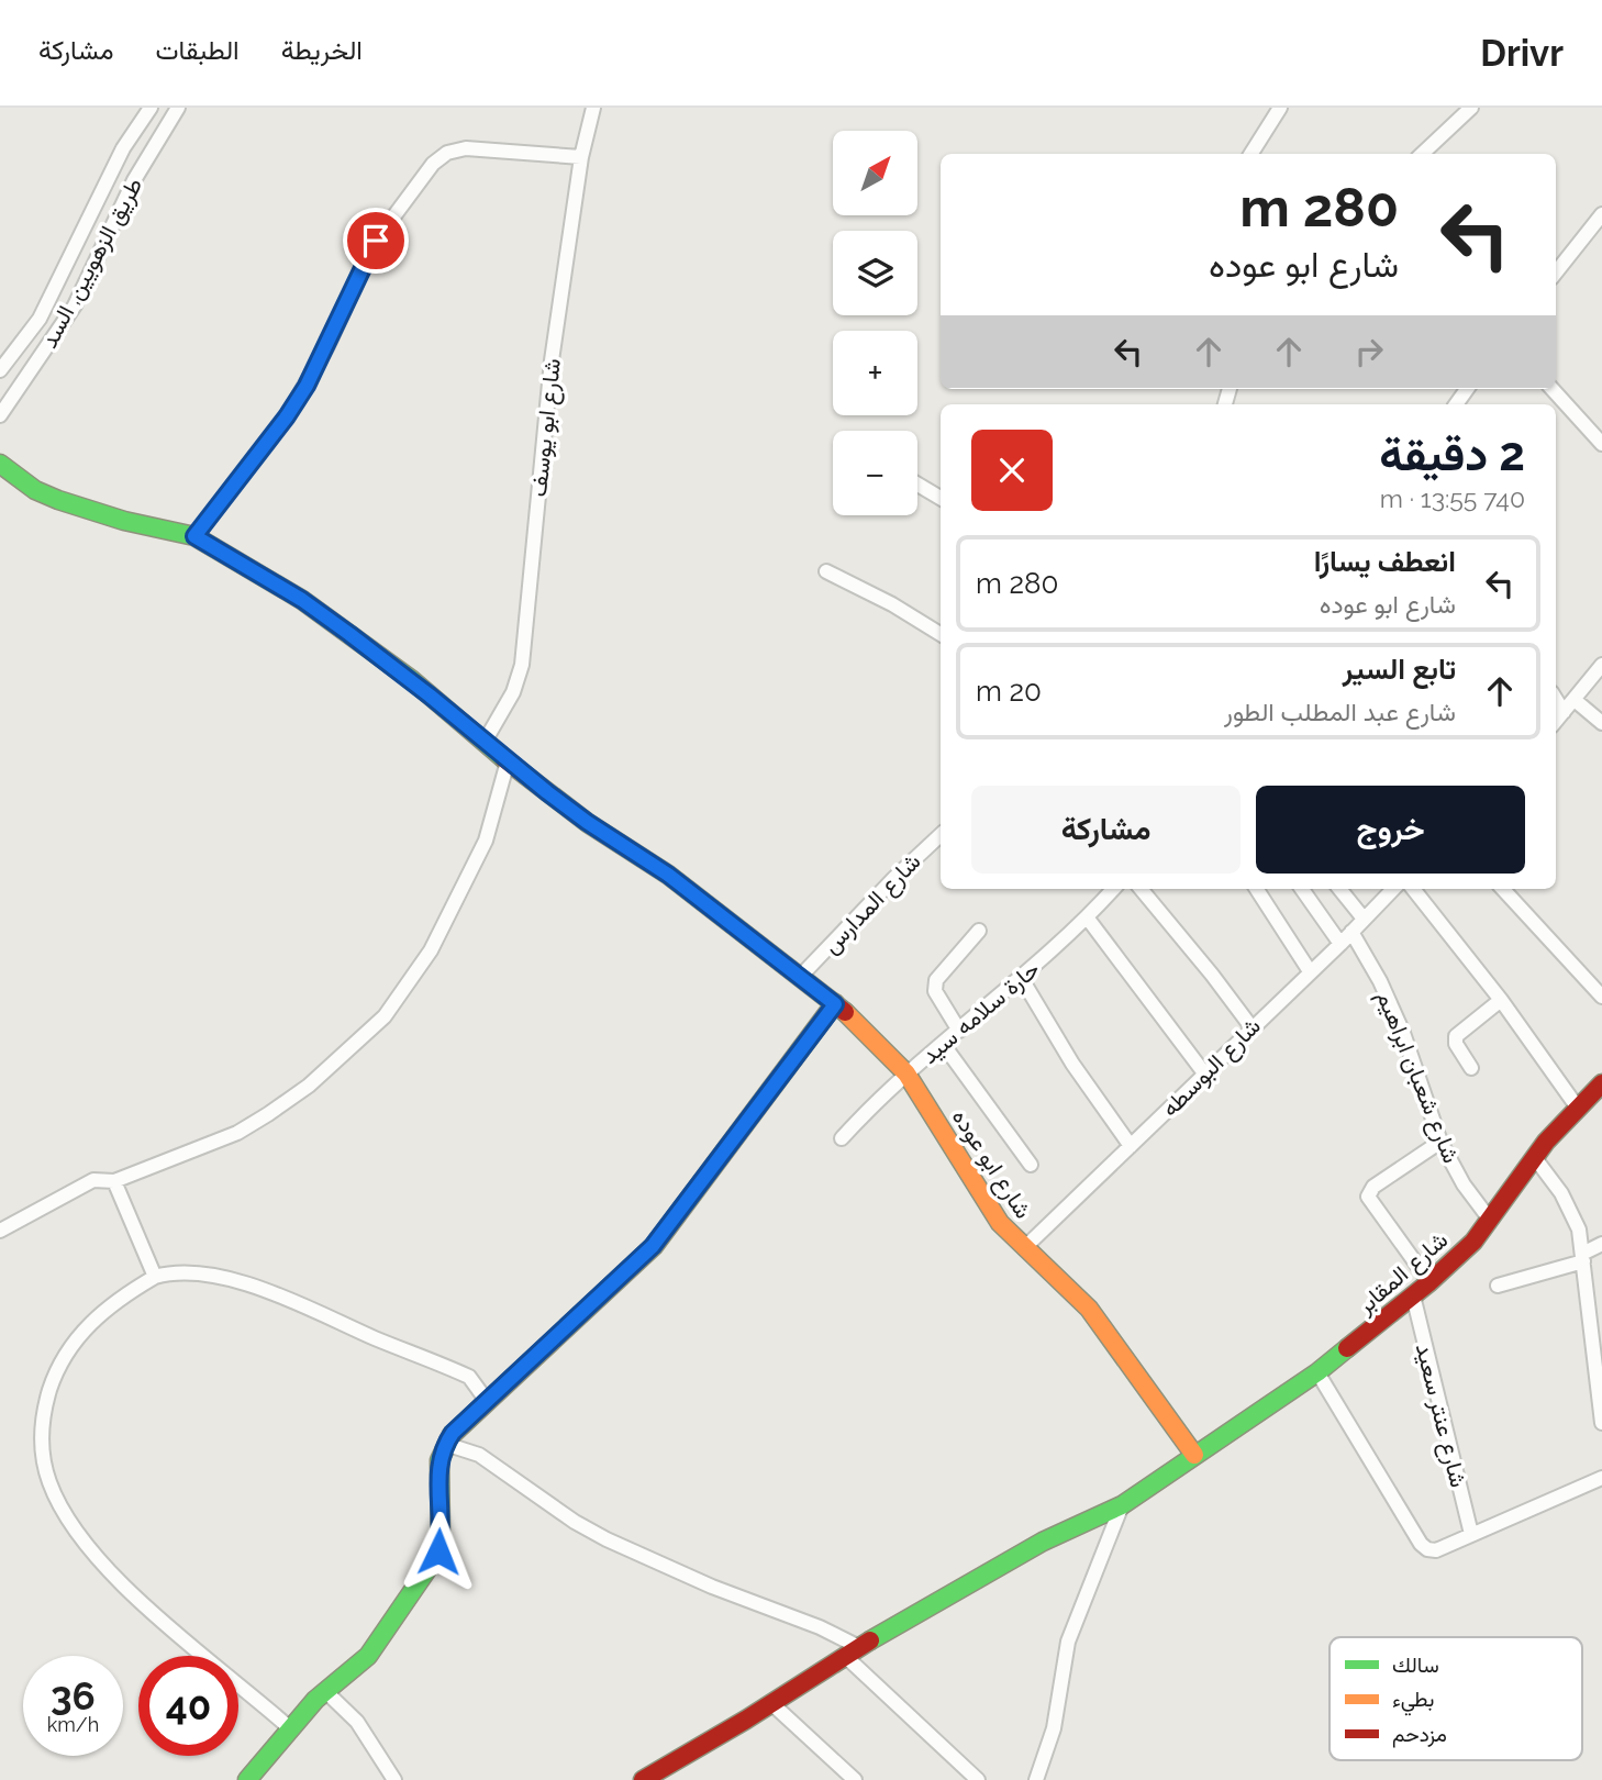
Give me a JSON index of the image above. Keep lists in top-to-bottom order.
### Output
{
  "streets": {
    "street": [
      "طريق الزهويين, السد",
      "شارع ابو يوسف",
      "شارع المدارس",
      "حارة سلامه سيد",
      "شارع البوسطه",
      "شارع شعبان ابراهيم",
      "شارع ابو عوده",
      "شارع المقابر",
      "شارع عنتر سعيد"
    ]
  },
  "crossings": [
    ["شارع ابو يوسف", "شارع ابو عوده"],
    ["شارع المدارس", "شارع ابو عوده"],
    ["حارة سلامه سيد", "شارع ابو عوده"],
    ["شارع البوسطه", "شارع شعبان ابراهيم"],
    ["شارع البوسطه", "شارع ابو عوده"],
    ["شارع شعبان ابراهيم", "شارع المقابر"],
    ["شارع ابو عوده", "شارع المقابر"],
    ["شارع المقابر", "شارع عنتر سعيد"]
  ],
  "legend": ["سالك", "بطيء", "مزدحم"],
  "north": "top right",
  "page": {
    "header": "Drivr",
    "nav": ["الخريطة", "الطبقات", "مشاركة"],
    "map_buttons": ["+", "−"],
    "turn": ["280 m", "شارع ابو عوده"],
    "heading": ["2 دقيقة", "740 m · 13:55"],
    "list": [
      {
        "name": "انعطف يسارًا",
        "note": "شارع ابو عوده",
        "value": "280 m"
      },
      {
        "name": "تابع السير",
        "note": "شارع عبد المطلب الطور",
        "value": "20 m"
      }
    ],
    "buttons": ["خروج", "مشاركة"],
    "speed": "36 km/h",
    "limit": "40"
  }
}
